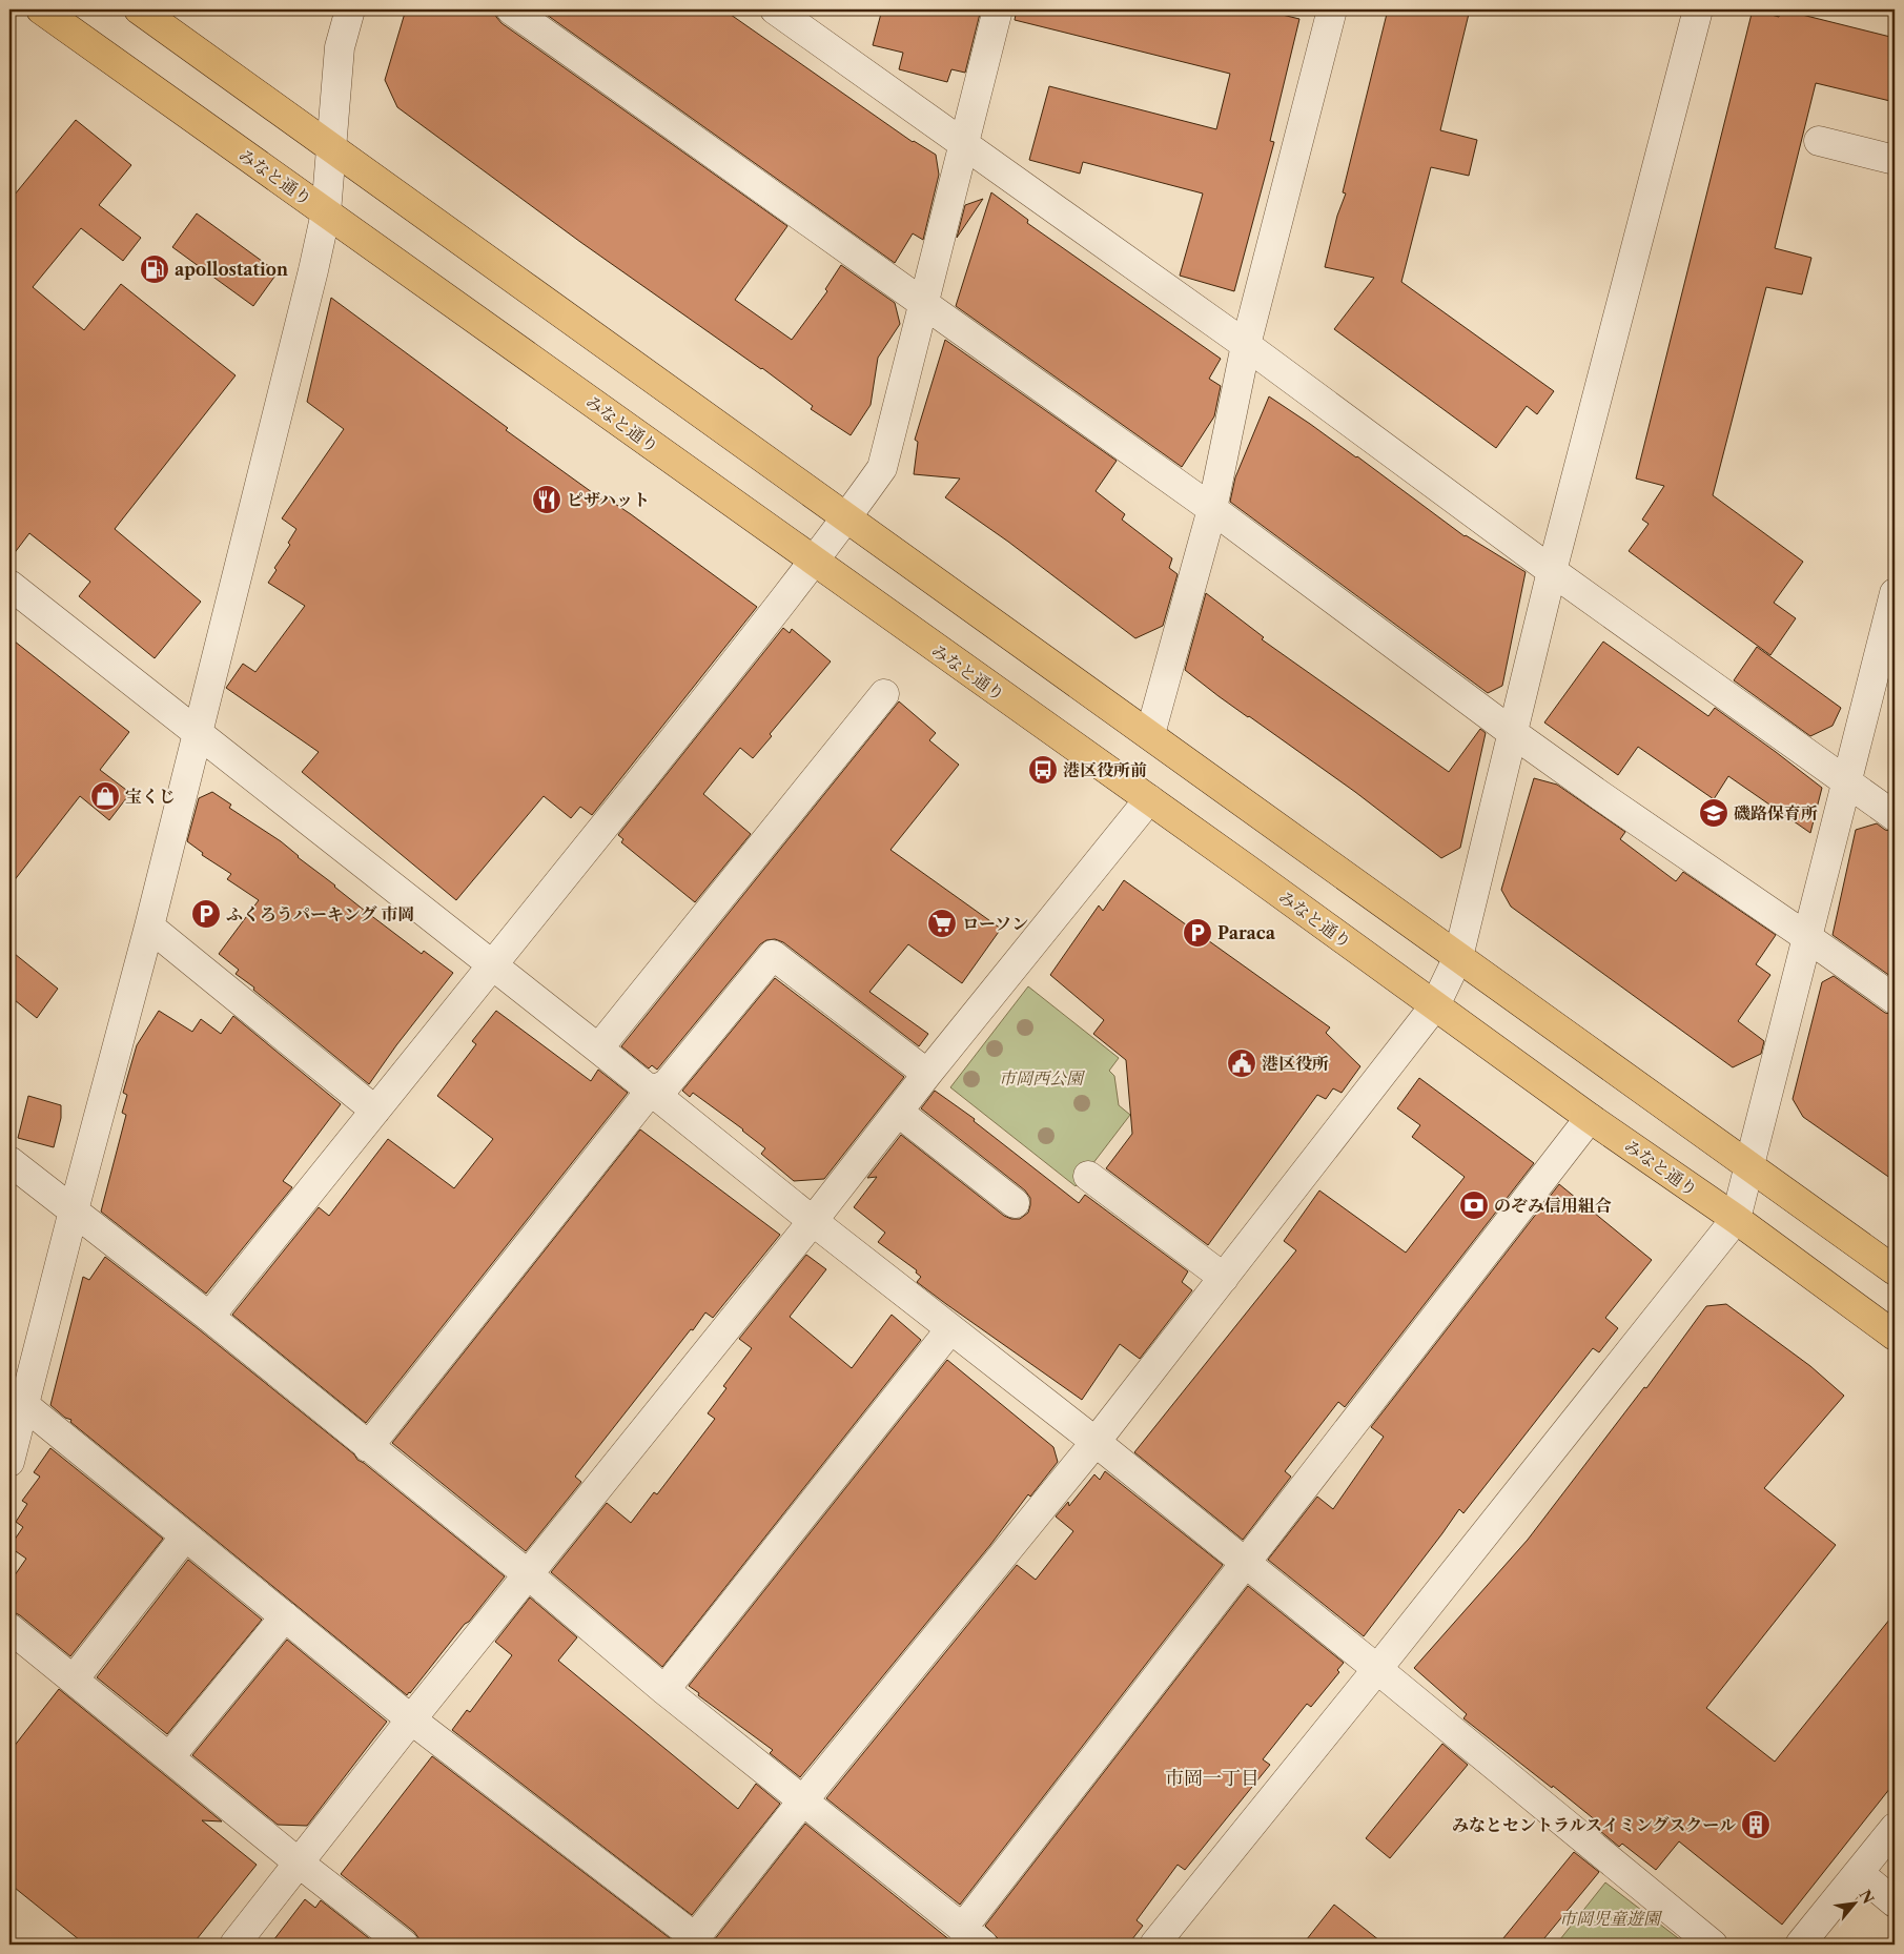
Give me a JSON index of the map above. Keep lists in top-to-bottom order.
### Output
{
  "streets": {
    "highway": ["みなと通り"]
  },
  "districts": ["市岡一丁目"],
  "parks": ["市岡西公園", "市岡児童遊園"],
  "places": {
    "fuel station": ["apollostation"],
    "restaurant": ["ピザハット"],
    "bus stop": ["港区役所前"],
    "shop": ["宝くじ"],
    "school or university": ["磯路保育所"],
    "parking": ["ふくろうパーキング 市岡", "Paraca"],
    "supermarket": ["ローソン"],
    "public building": ["港区役所"],
    "bank": ["のぞみ信用組合"],
    "building": ["みなとセントラルスイミングスクール"]
  },
  "north": "top right"
}
